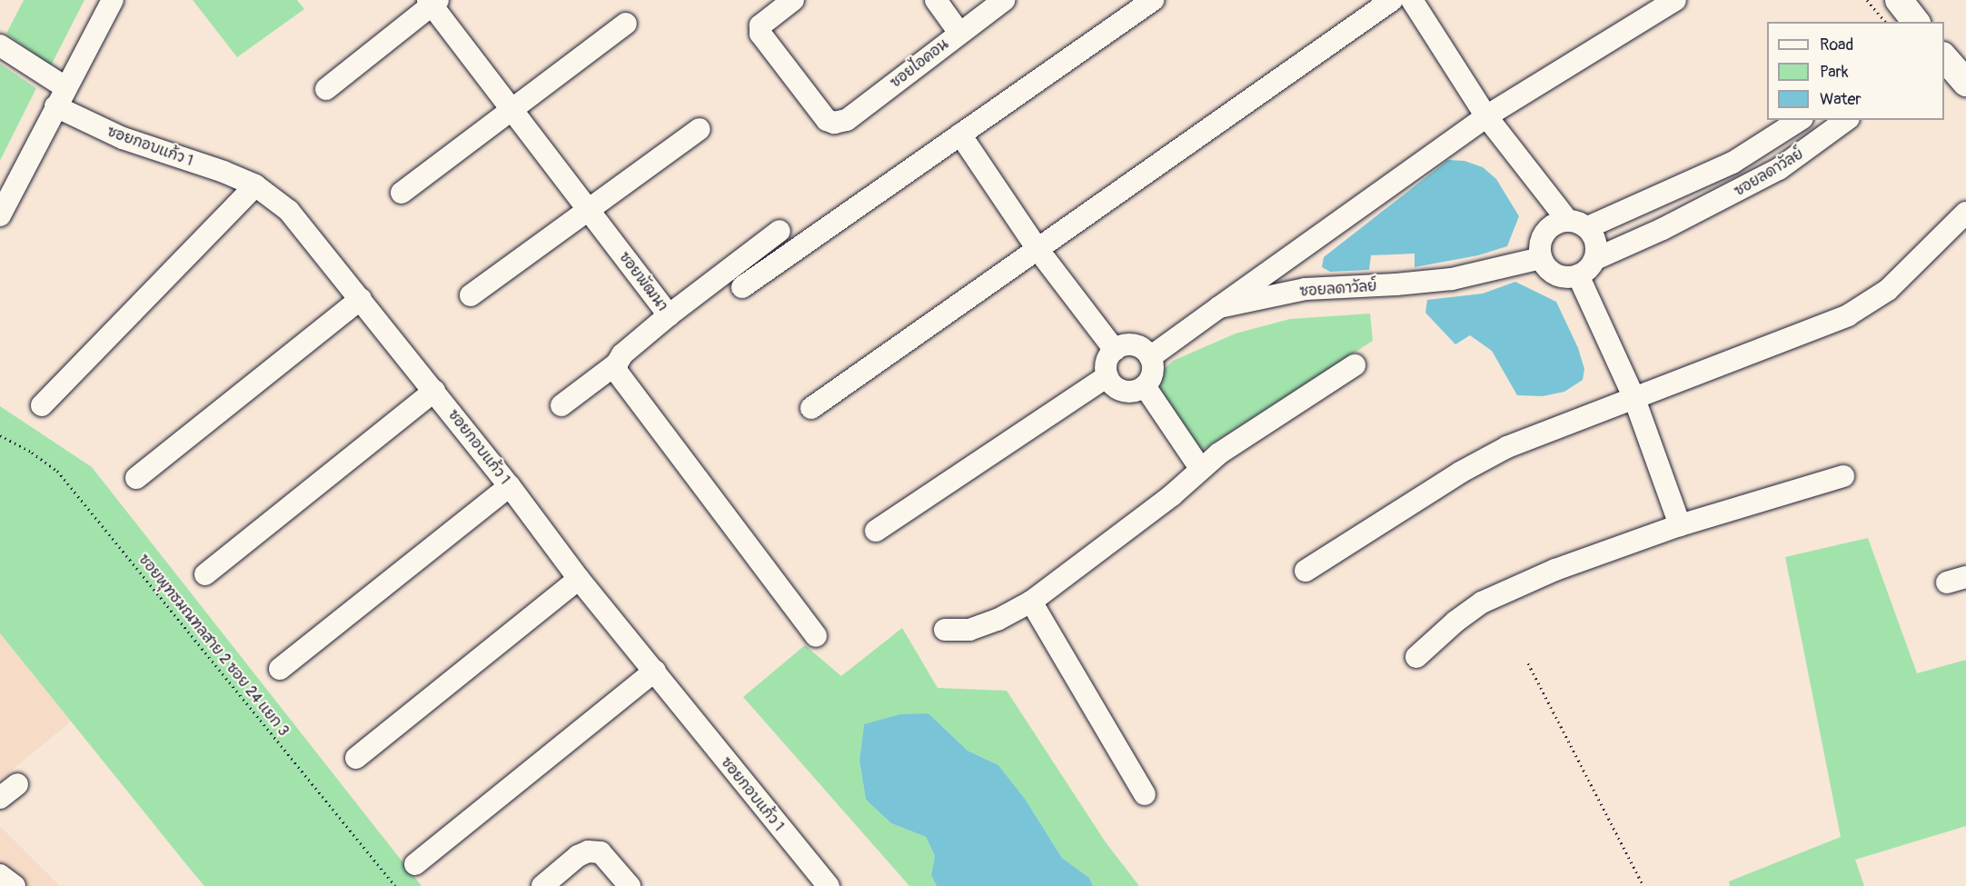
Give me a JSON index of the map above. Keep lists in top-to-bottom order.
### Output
{
  "streets": {
    "street": [
      "ซอยไอคอน",
      "ซอยกอบแก้ว 1",
      "ซอยลดาวัลย์",
      "ซอยพัฒนา"
    ],
    "path": ["ซอยพุทธมณฑลสาย 2 ซอย 24 แยก 3"]
  },
  "legend": ["Road", "Park", "Water"]
}
